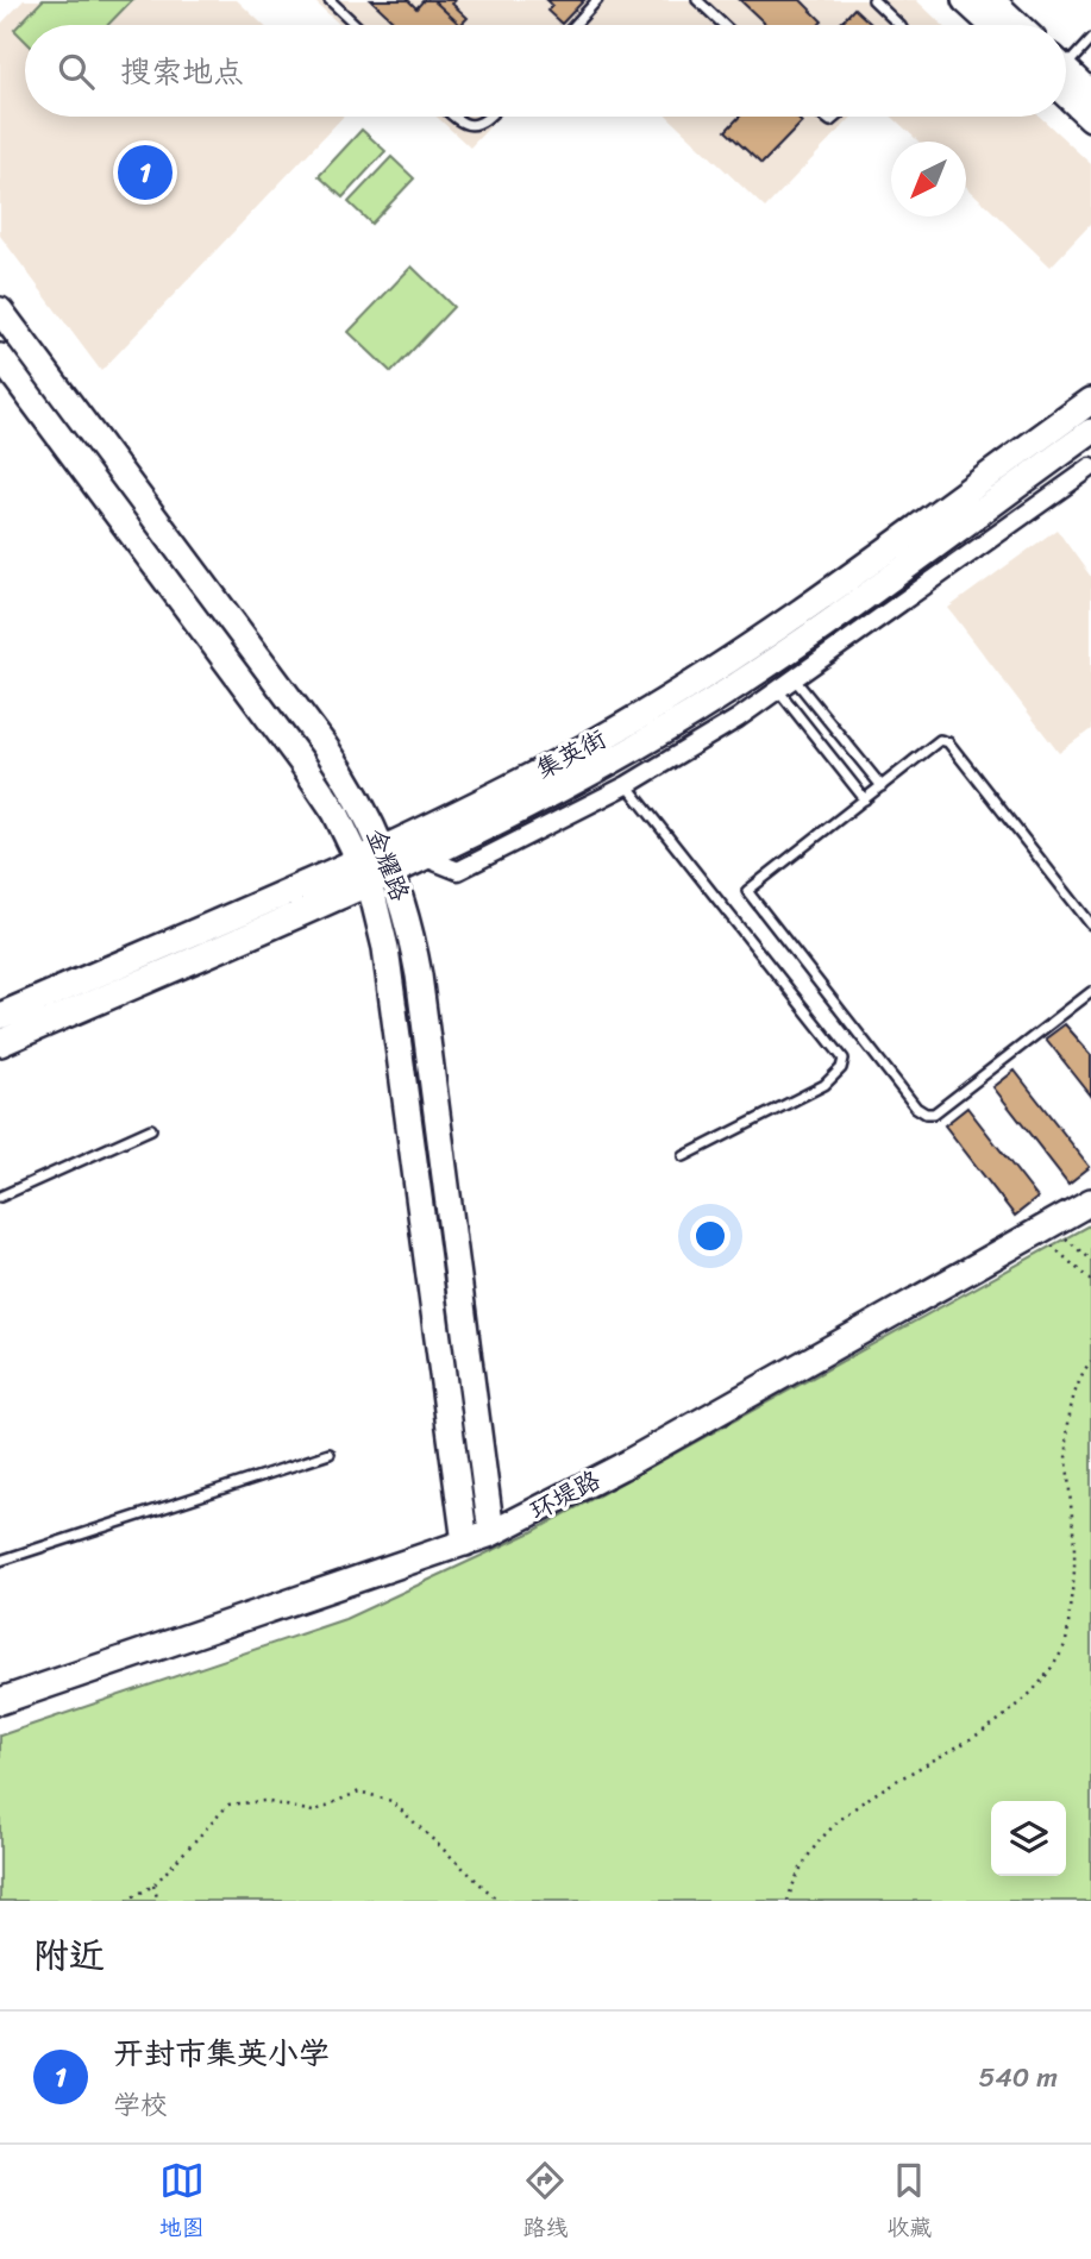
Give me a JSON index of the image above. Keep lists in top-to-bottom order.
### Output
{
  "streets": {
    "street": ["集英街", "金耀路", "环堤路"]
  },
  "crossings": [
    ["集英街", "金耀路"],
    ["金耀路", "环堤路"]
  ],
  "north": "bottom left",
  "page": {
    "search": "搜索地点",
    "pins": "1",
    "heading": "附近",
    "list": [
      {
        "mark": "1",
        "name": "开封市集英小学",
        "note": "学校",
        "value": "540 m"
      }
    ],
    "nav": ["地图", "路线", "收藏"]
  }
}
